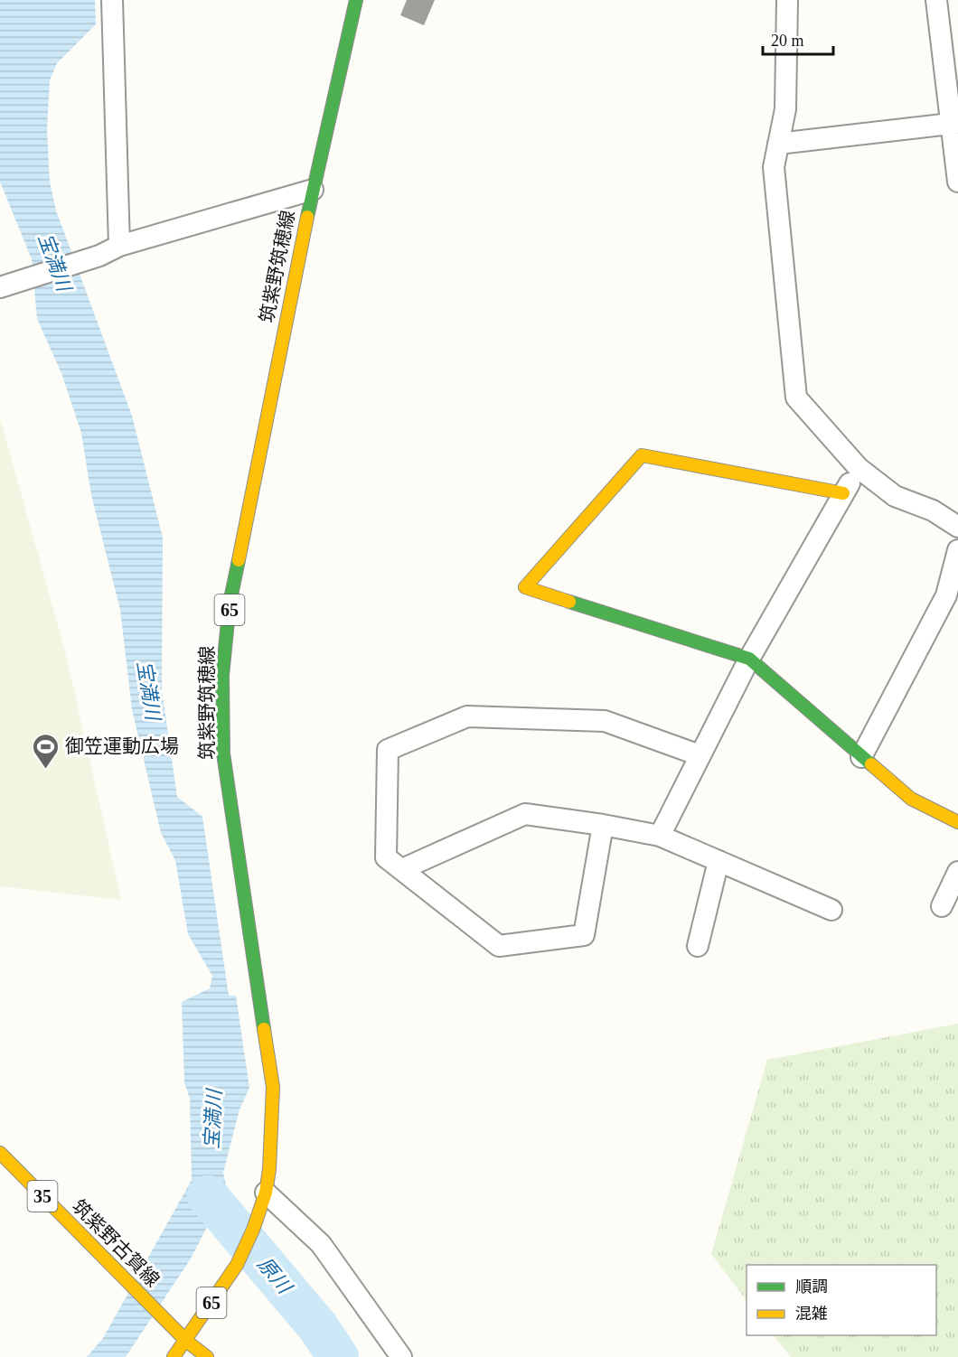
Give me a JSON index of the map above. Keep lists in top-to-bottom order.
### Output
{
  "streets": {
    "main road": [
      "筑紫野筑穂線",
      "65",
      "35",
      "筑紫野古賀線"
    ]
  },
  "crossings": [
    ["筑紫野筑穂線", "筑紫野古賀線"]
  ],
  "water": ["宝満川", "原川"],
  "places": {
    "sports": ["御笠運動広場"]
  },
  "legend": ["順調", "混雑"],
  "scale_bar": "20 m"
}
